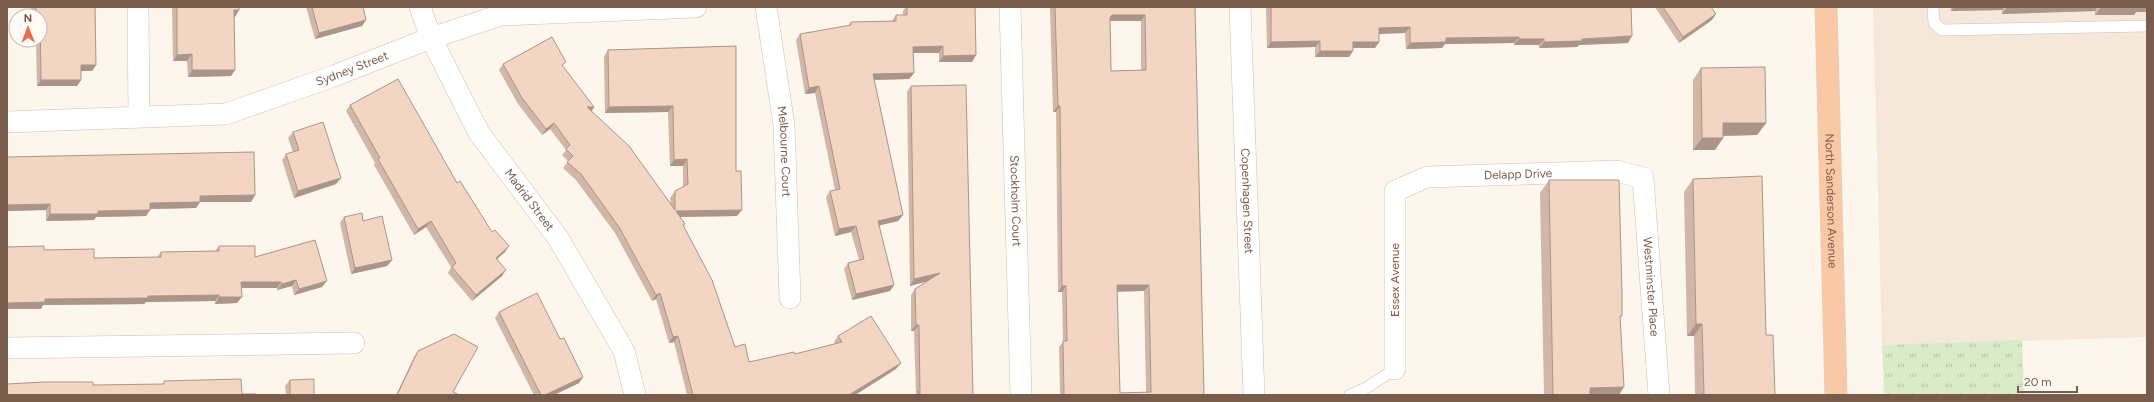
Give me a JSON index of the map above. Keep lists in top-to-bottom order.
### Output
{
  "streets": {
    "highway": ["North Sanderson Avenue"],
    "street": [
      "Sydney Street",
      "Melbourne Court",
      "Delapp Drive",
      "Madrid Street",
      "Stockholm Court",
      "Copenhagen Street",
      "Essex Avenue",
      "Westminster Place"
    ]
  },
  "crossings": [
    ["Sydney Street", "Madrid Street"],
    ["Delapp Drive", "Essex Avenue"],
    ["Delapp Drive", "Westminster Place"]
  ],
  "scale_bar": "20 m",
  "north": "top"
}
